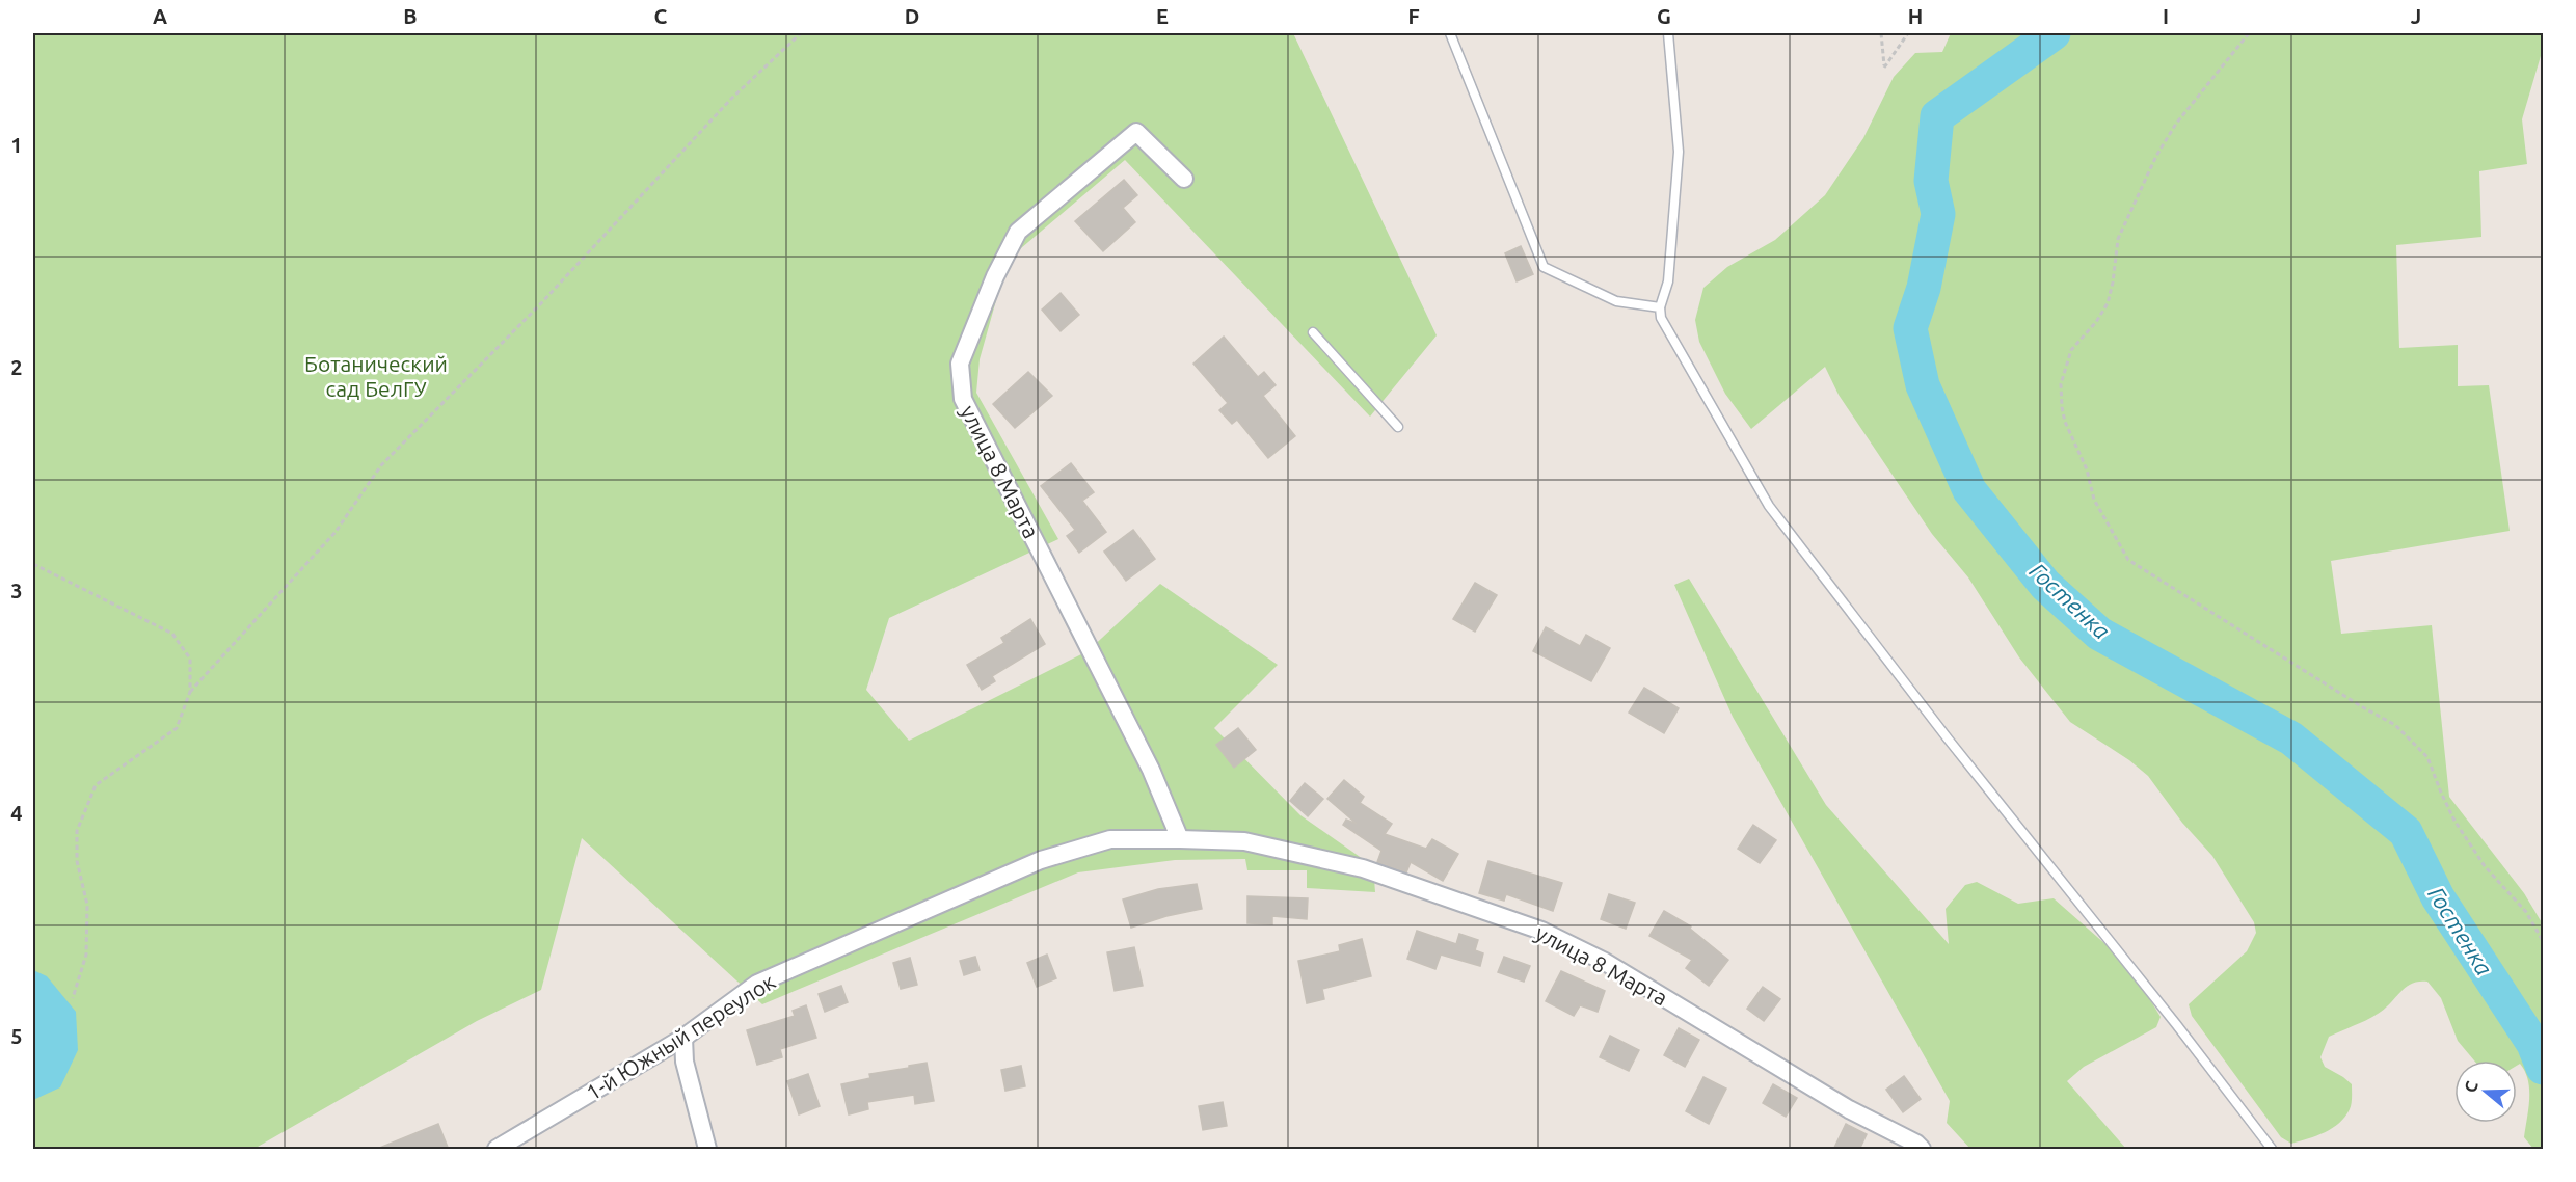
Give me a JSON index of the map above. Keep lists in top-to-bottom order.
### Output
{
  "streets": {
    "street": ["улица 8 Марта", "1-й Южный переулок"]
  },
  "crossings": [
    ["улица 8 Марта", "1-й Южный переулок"]
  ],
  "water": ["Гостенка"],
  "parks": ["Ботанический сад БелГУ"],
  "north": "left",
  "grid": {
    "columns": [
      "A",
      "B",
      "C",
      "D",
      "E",
      "F",
      "G",
      "H",
      "I",
      "J"
    ],
    "rows": [
      "1",
      "2",
      "3",
      "4",
      "5"
    ]
  }
}
